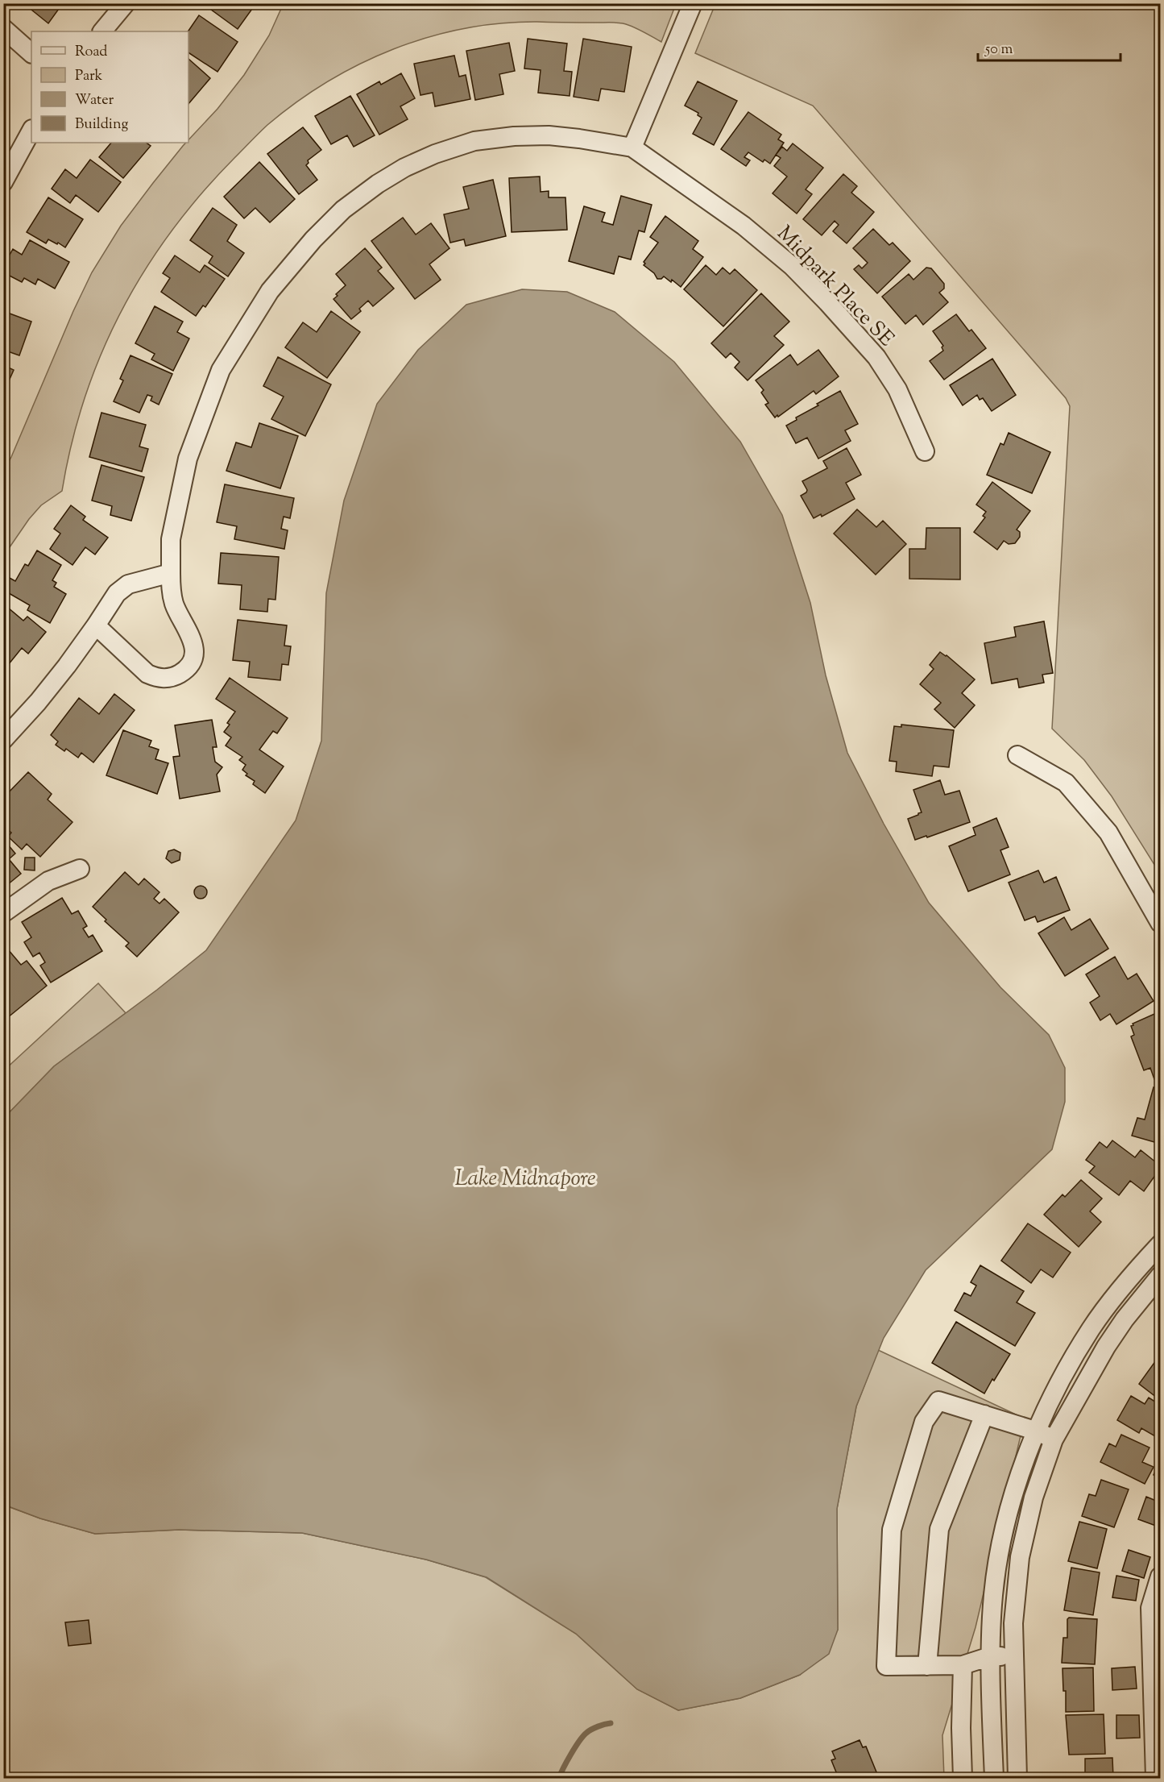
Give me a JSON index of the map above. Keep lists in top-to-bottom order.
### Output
{
  "streets": {
    "street": ["Midpark Place SE"]
  },
  "water": ["Lake Midnapore"],
  "legend": [
    "Road",
    "Park",
    "Water",
    "Building"
  ],
  "scale_bar": "50 m"
}
